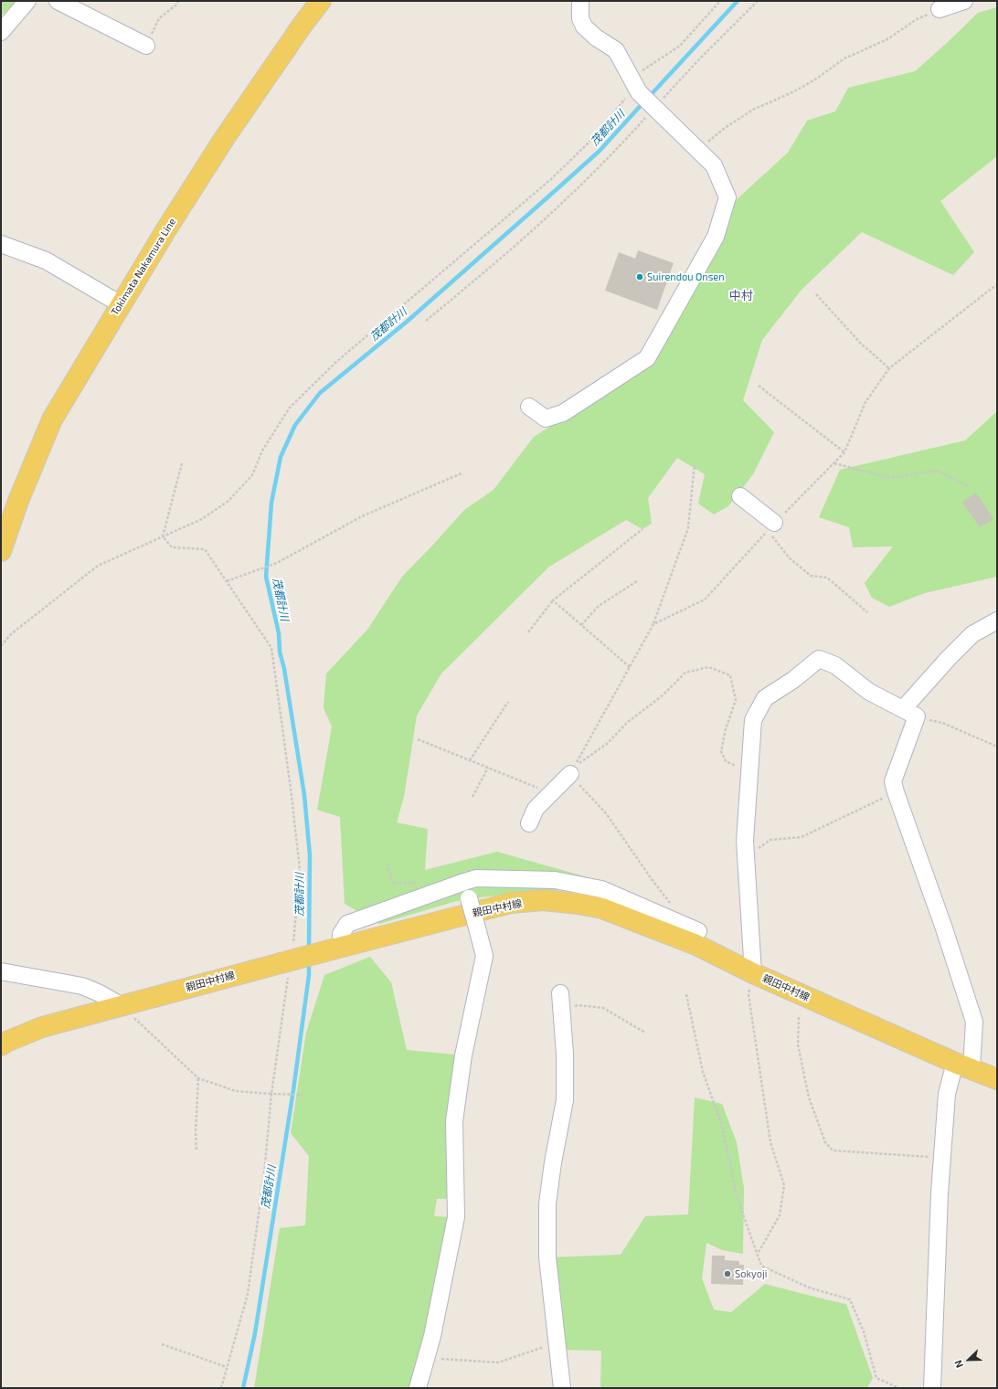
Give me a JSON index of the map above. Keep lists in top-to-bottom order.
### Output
{
  "streets": {
    "main road": ["Tokimata Nakamura Line", "親田中村線"]
  },
  "districts": ["中村"],
  "water": ["茂都計川"],
  "places": ["Suirendou Onsen", "Sokyoji"],
  "north": "bottom left"
}
